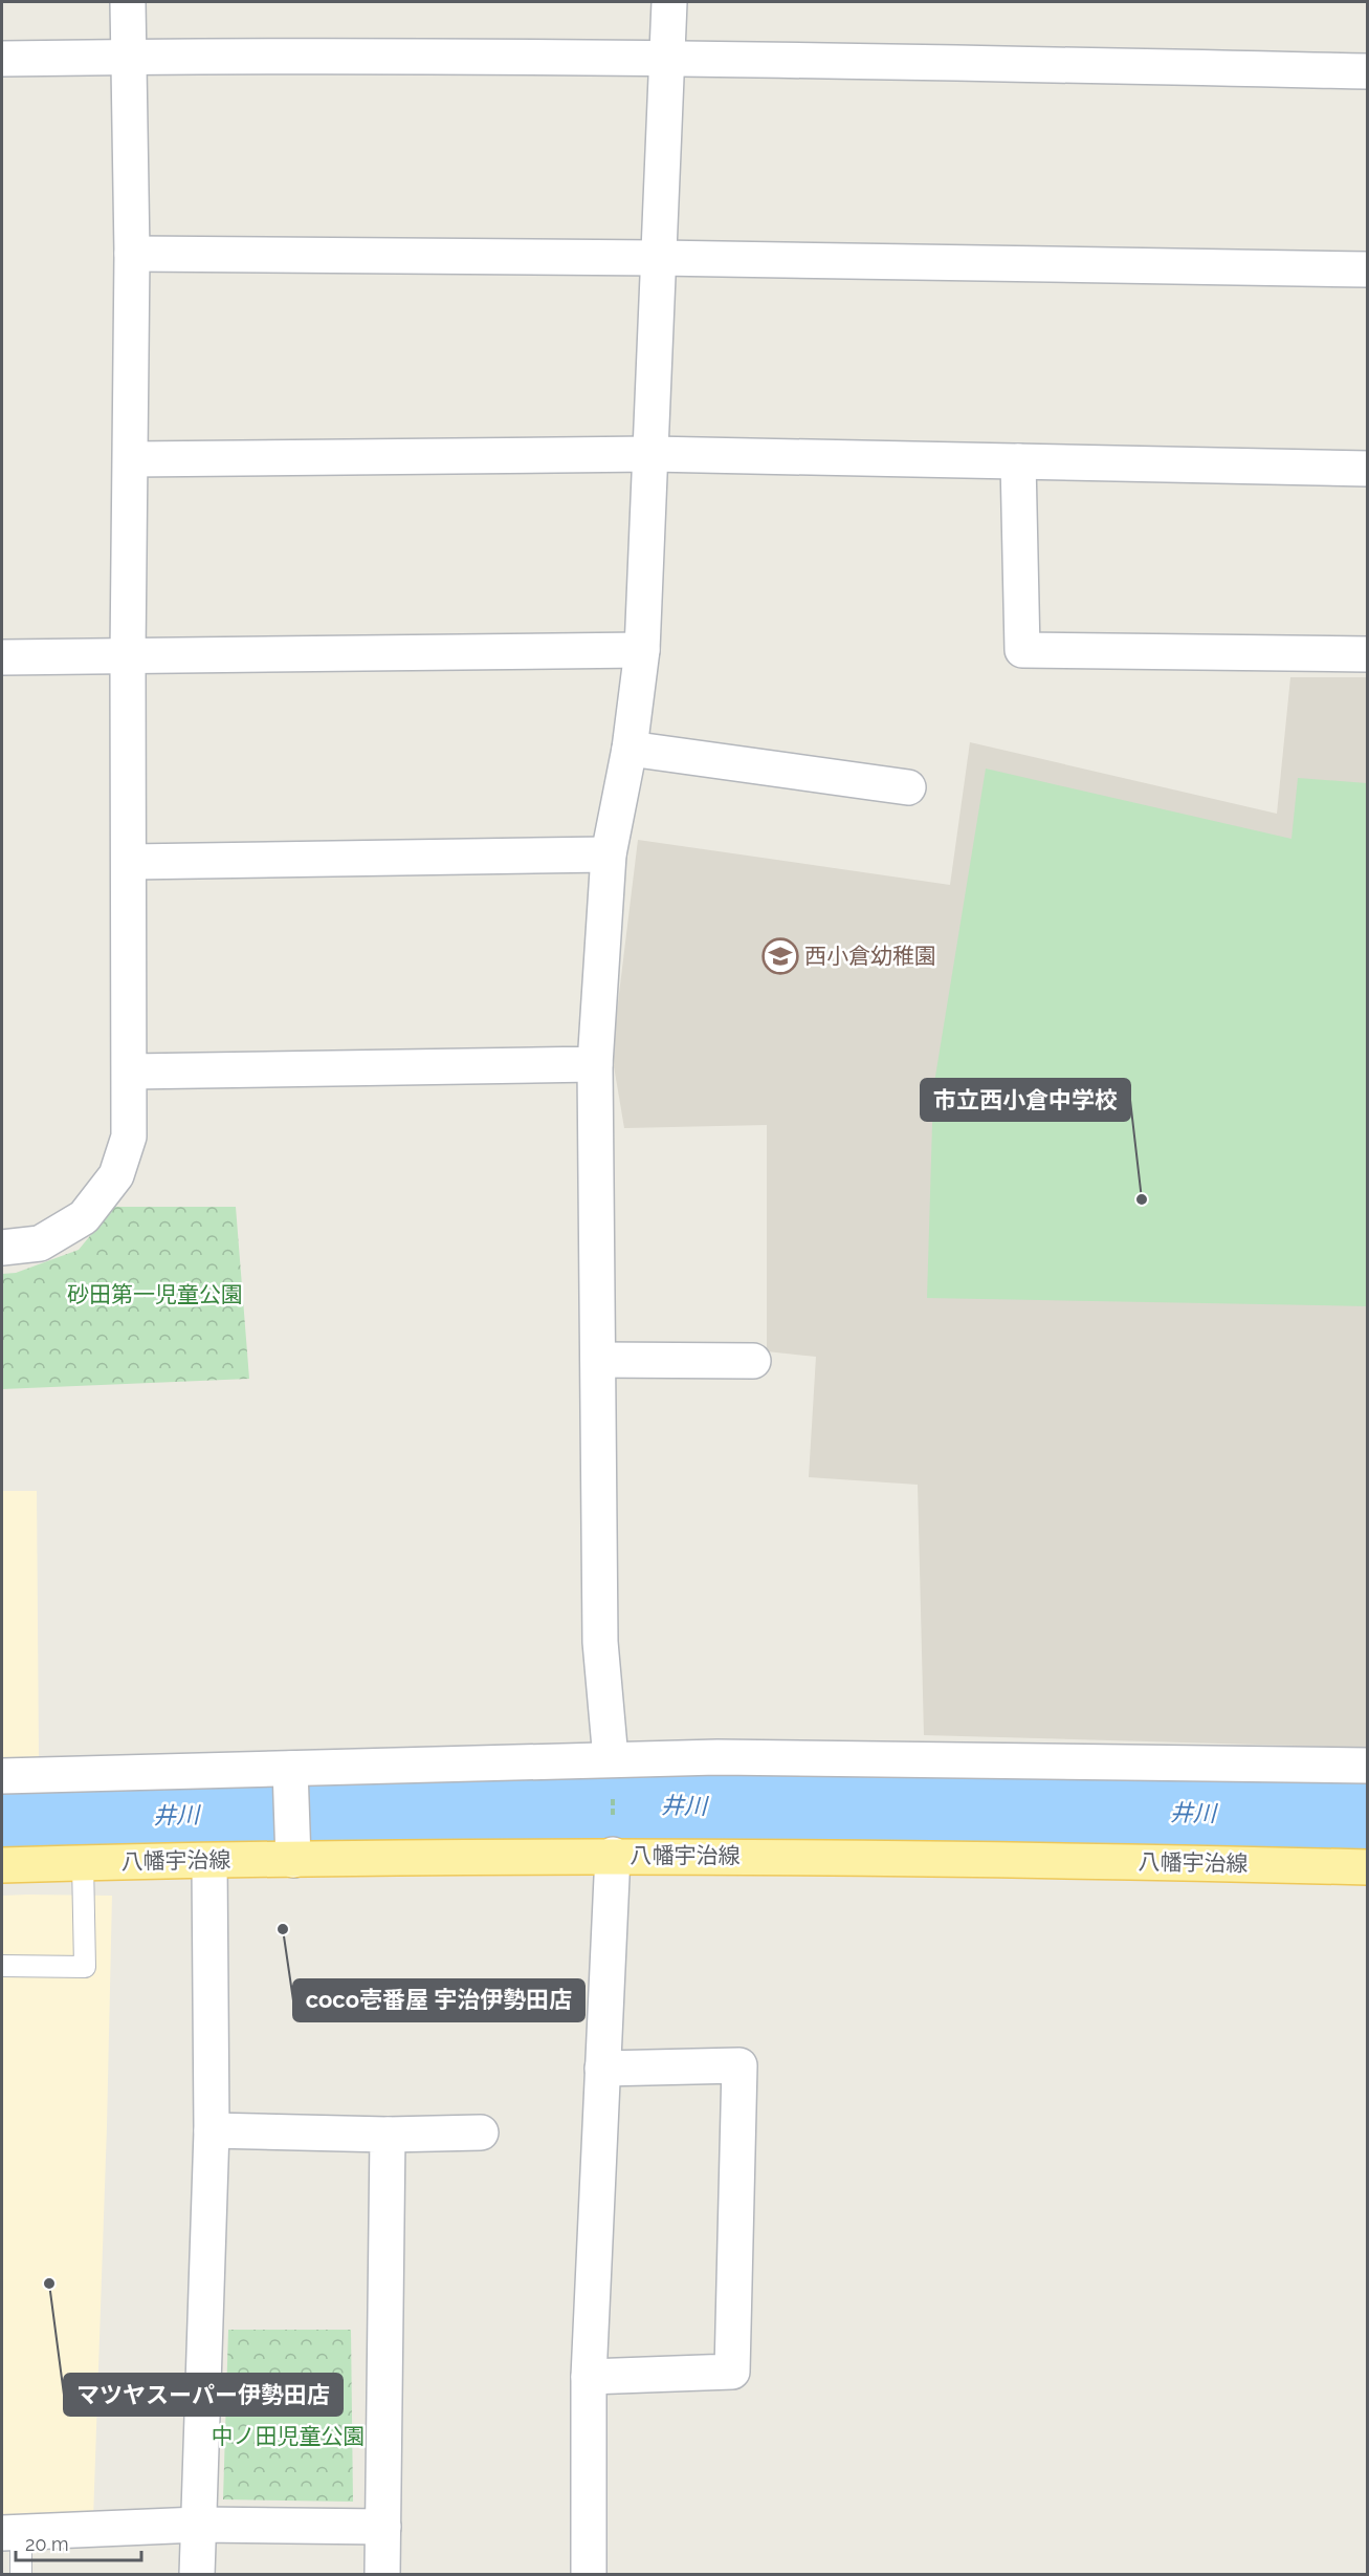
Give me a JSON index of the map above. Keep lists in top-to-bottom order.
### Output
{
  "streets": {
    "main road": ["八幡宇治線"]
  },
  "water": ["井川"],
  "parks": ["砂田第一児童公園", "中ノ田児童公園"],
  "places": {
    "school or university": ["西小倉幼稚園"],
    "other": ["市立西小倉中学校", "coco壱番屋 宇治伊勢田店", "マツヤスーパー伊勢田店"]
  },
  "scale_bar": "20 m"
}
